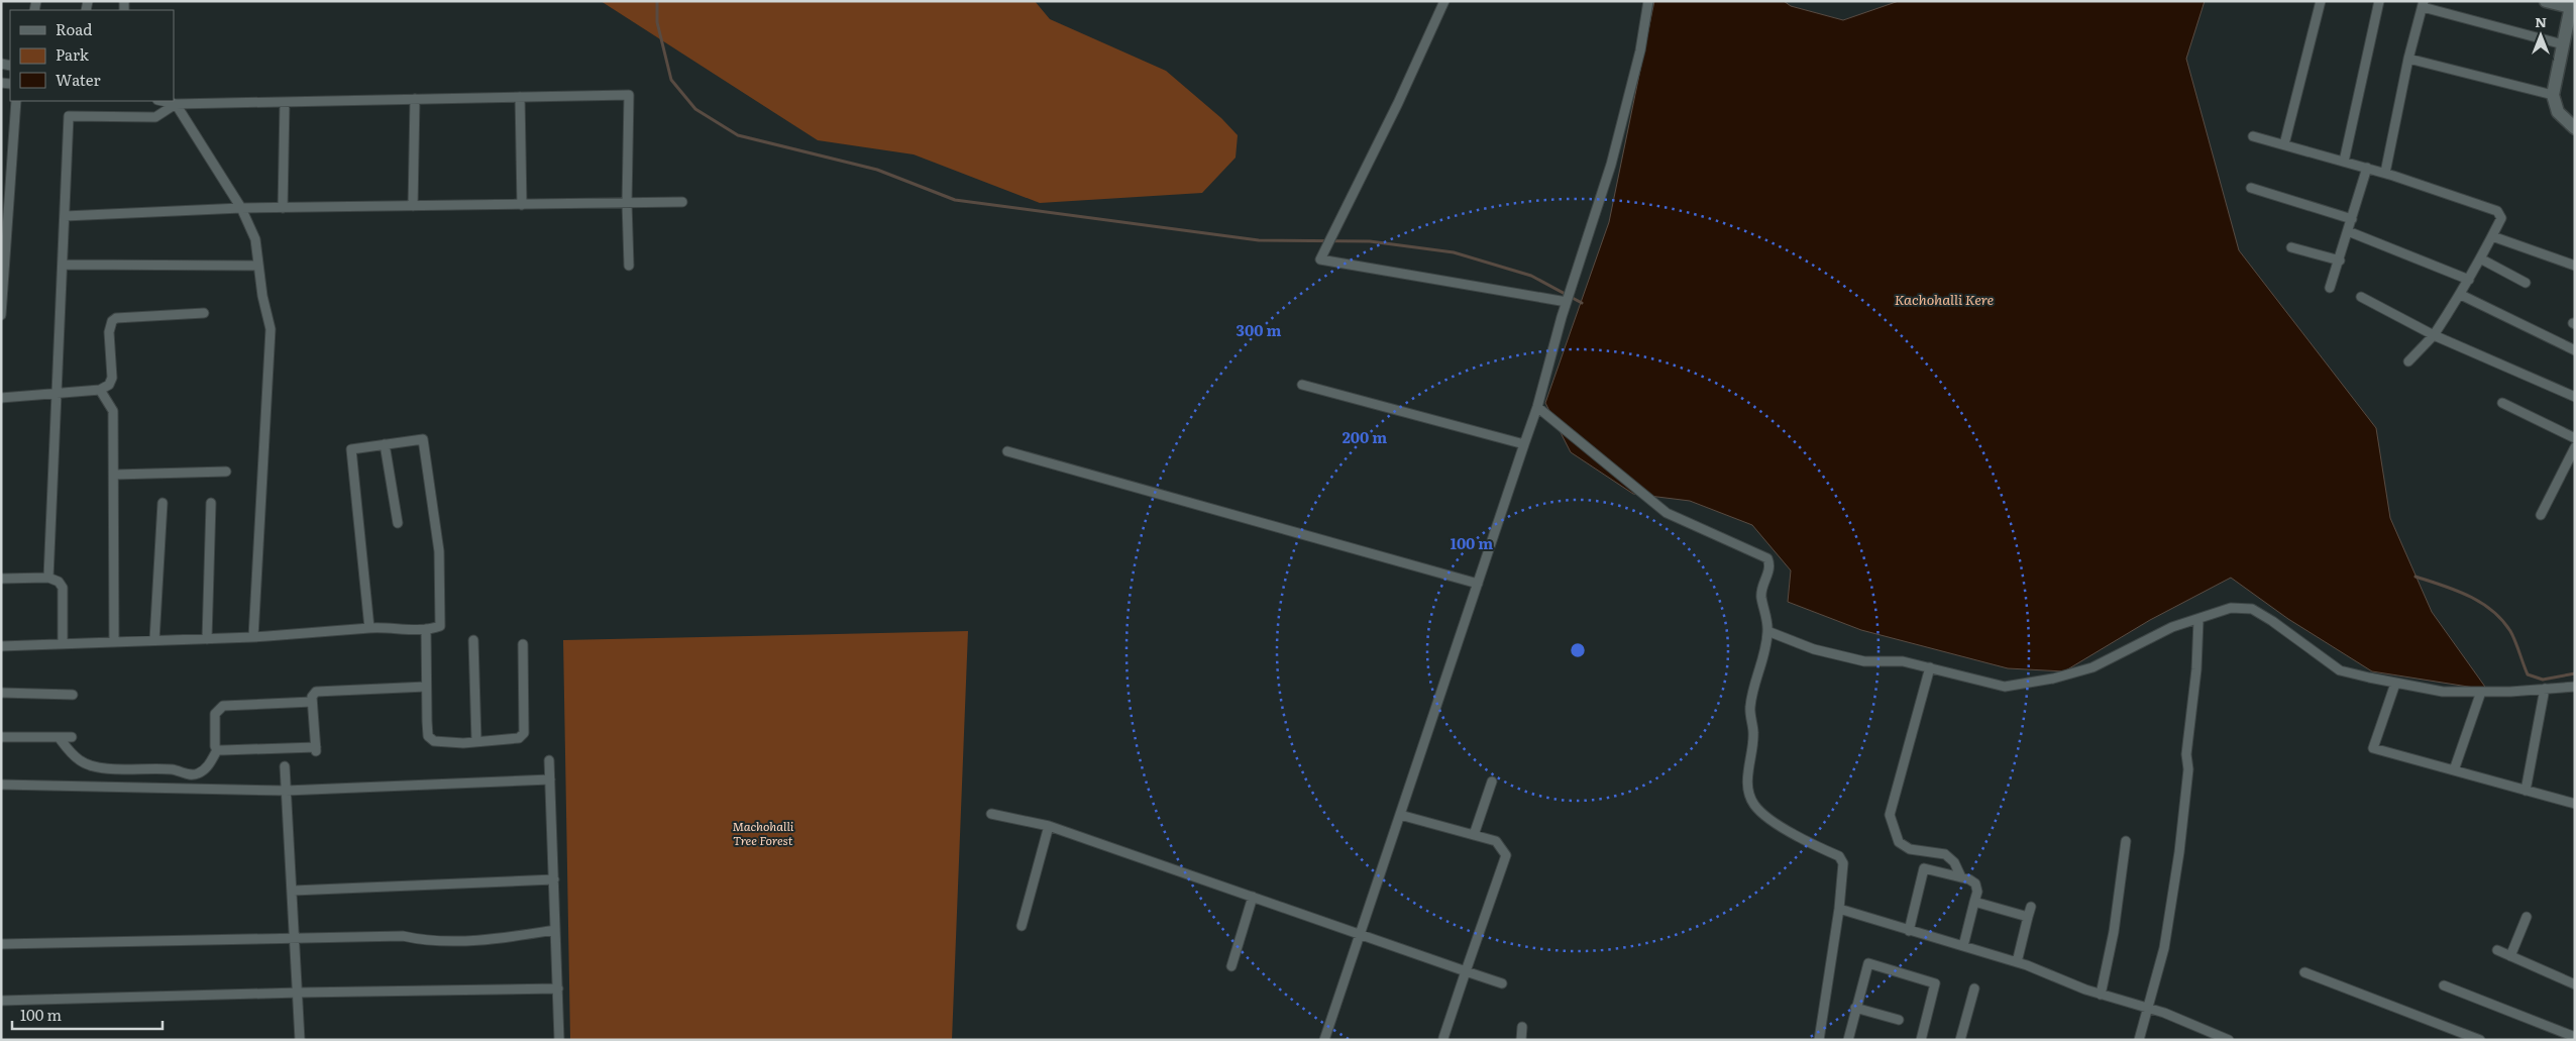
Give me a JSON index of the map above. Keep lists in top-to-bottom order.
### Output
{
  "water": ["Kachohalli Kere"],
  "parks": ["Machohalli Tree Forest"],
  "legend": ["Road", "Park", "Water"],
  "scale_bar": "100 m",
  "north": "top",
  "rings": ["300 m", "200 m", "100 m"]
}
